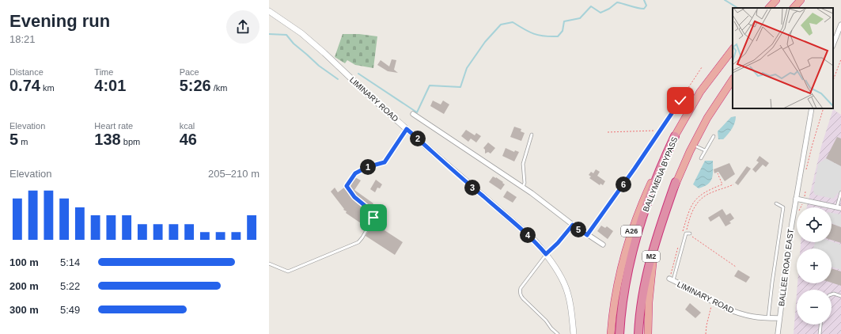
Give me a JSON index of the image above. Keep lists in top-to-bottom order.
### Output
{
  "streets": {
    "highway": ["BALLYMENA BYPASS", "A26", "M2"],
    "street": ["LIMINARY ROAD", "BALLEE ROAD EAST"]
  },
  "crossings": [
    ["LIMINARY ROAD", "BALLEE ROAD EAST"],
    ["BALLYMENA BYPASS", "A26"]
  ],
  "page": {
    "heading": ["Evening run", "18:21"],
    "stats": [
      ["Distance", "0.74 km"],
      ["Time", "4:01"],
      ["Pace", "5:26 /km"],
      ["Elevation", "5 m"],
      ["Heart rate", "138 bpm"],
      ["kcal", "46"]
    ],
    "pins": [
      "2",
      "1",
      "6",
      "3",
      "5",
      "4"
    ],
    "chart": ["Elevation", "205–210 m"],
    "map_buttons": ["+", "−"],
    "list": [
      {
        "name": "100 m",
        "note": "5:14"
      },
      {
        "name": "200 m",
        "note": "5:22"
      },
      {
        "name": "300 m",
        "note": "5:49"
      }
    ]
  }
}
